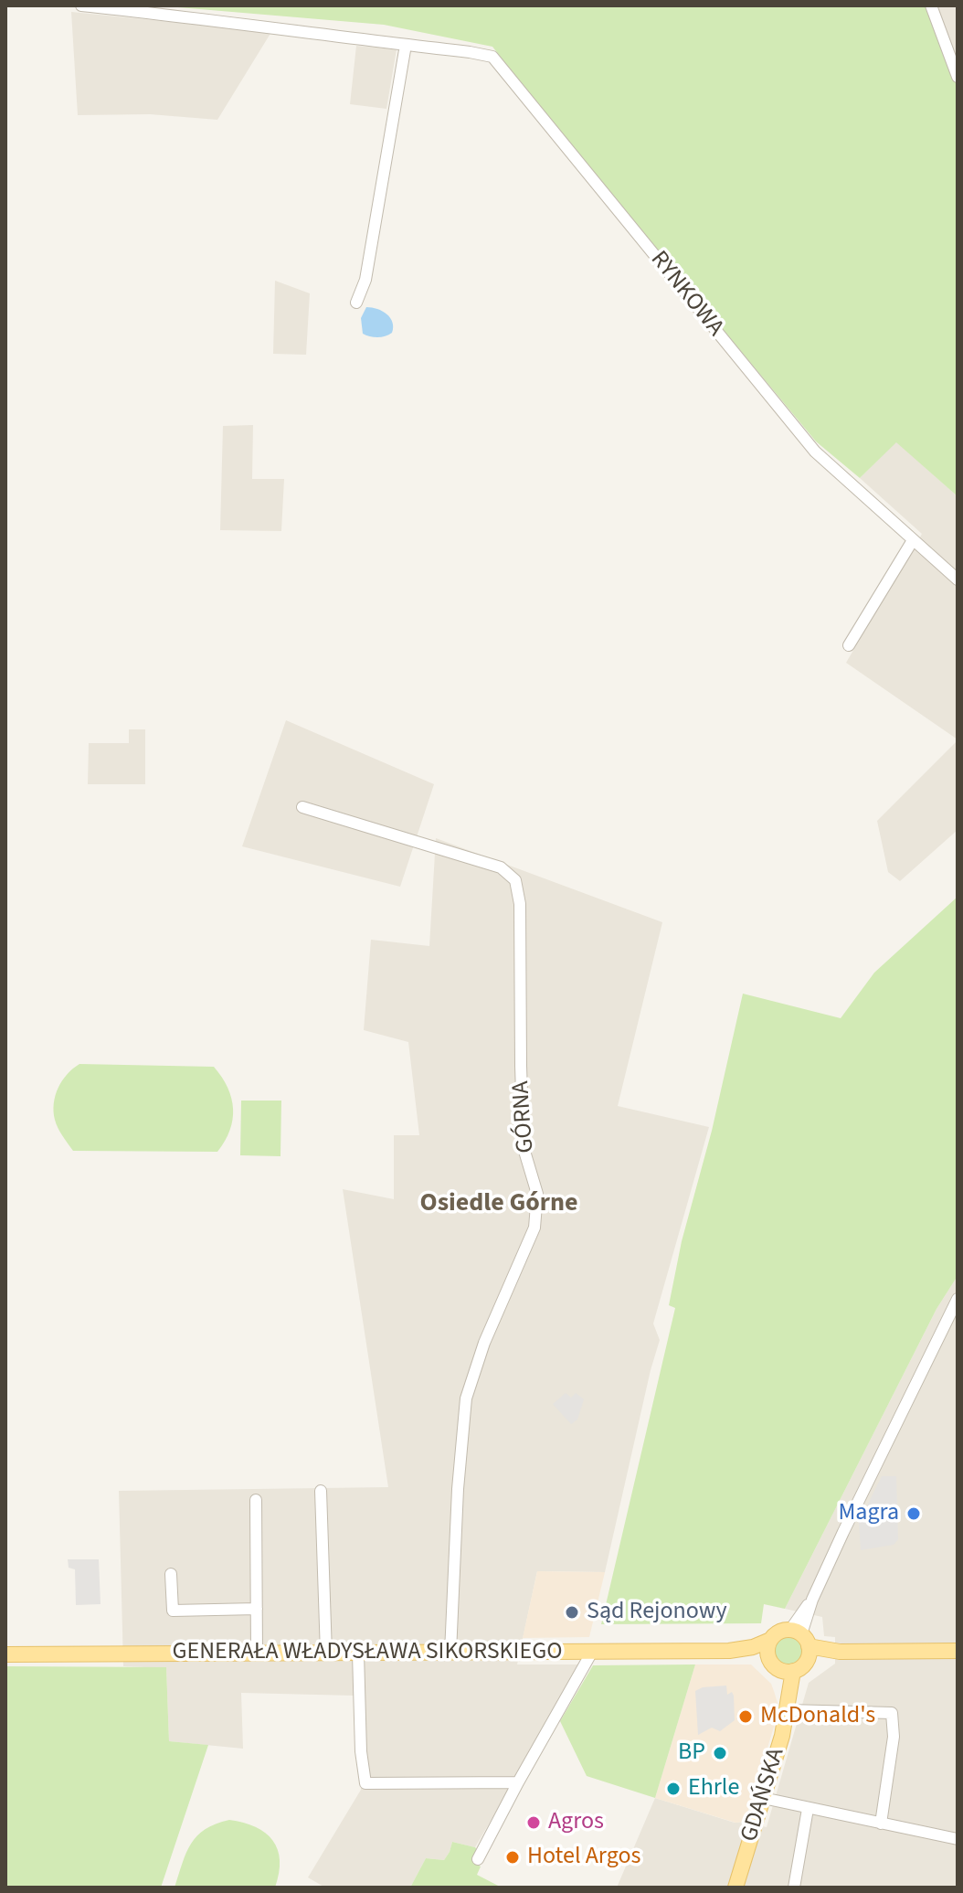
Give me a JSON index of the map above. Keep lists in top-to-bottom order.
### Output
{
  "streets": {
    "main road": ["GENERAŁA WŁADYSŁAWA SIKORSKIEGO", "GDAŃSKA"],
    "street": ["RYNKOWA", "GÓRNA"]
  },
  "crossings": [
    ["GÓRNA", "GENERAŁA WŁADYSŁAWA SIKORSKIEGO"]
  ],
  "districts": ["Osiedle Górne"],
  "places": [
    "Magra",
    "Sąd Rejonowy",
    "McDonald's",
    "BP",
    "Ehrle",
    "Agros",
    "Hotel Argos"
  ]
}
